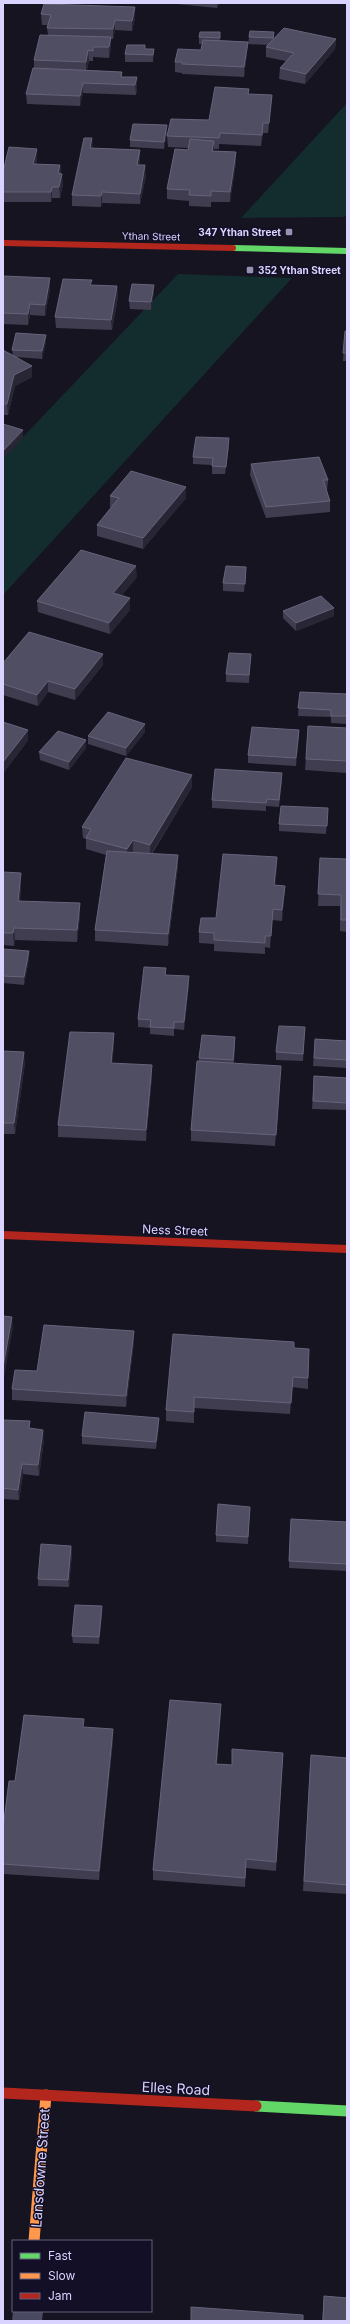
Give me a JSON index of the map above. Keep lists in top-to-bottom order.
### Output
{
  "streets": {
    "street": [
      "Ythan Street",
      "Ness Street",
      "Elles Road",
      "Lansdowne Street"
    ]
  },
  "crossings": [
    ["Elles Road", "Lansdowne Street"]
  ],
  "places": {
    "transit": ["347 Ythan Street", "352 Ythan Street"]
  },
  "legend": ["Fast", "Slow", "Jam"]
}
